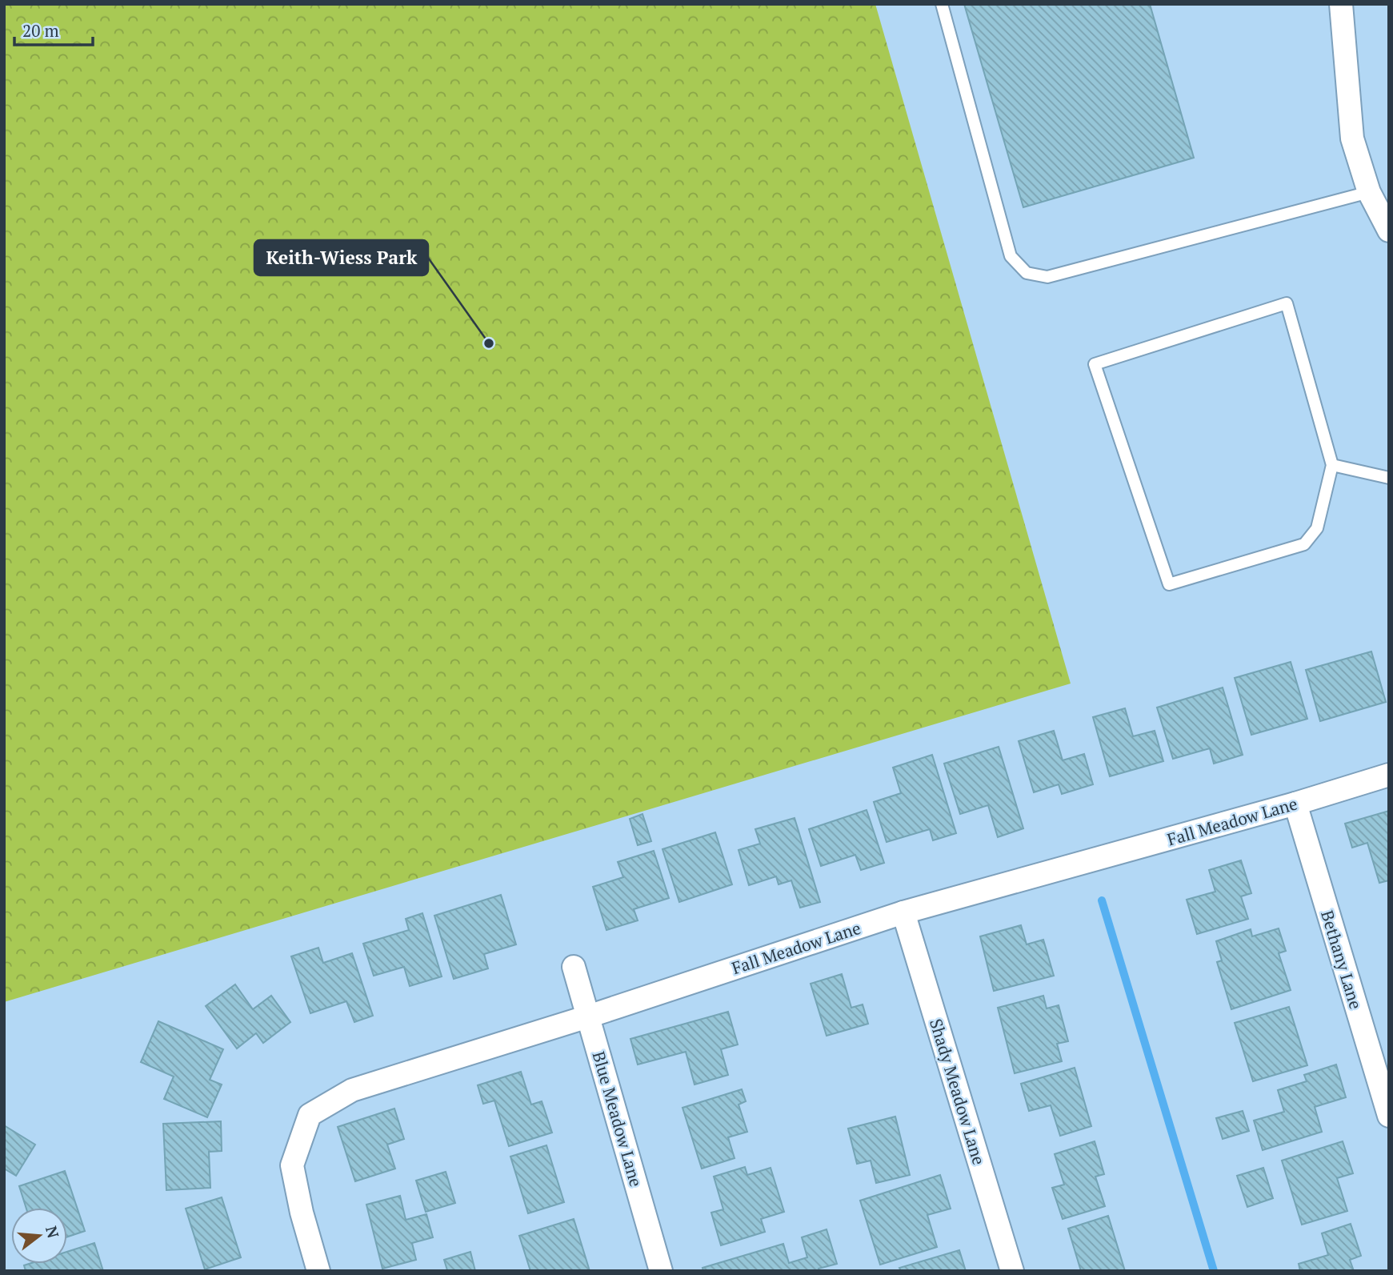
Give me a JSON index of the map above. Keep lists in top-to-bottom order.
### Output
{
  "streets": {
    "street": [
      "Fall Meadow Lane",
      "Bethany Lane",
      "Shady Meadow Lane",
      "Blue Meadow Lane"
    ]
  },
  "crossings": [
    ["Fall Meadow Lane", "Bethany Lane"],
    ["Fall Meadow Lane", "Shady Meadow Lane"],
    ["Fall Meadow Lane", "Blue Meadow Lane"]
  ],
  "places": ["Keith-Wiess Park"],
  "scale_bar": "20 m",
  "north": "right"
}
